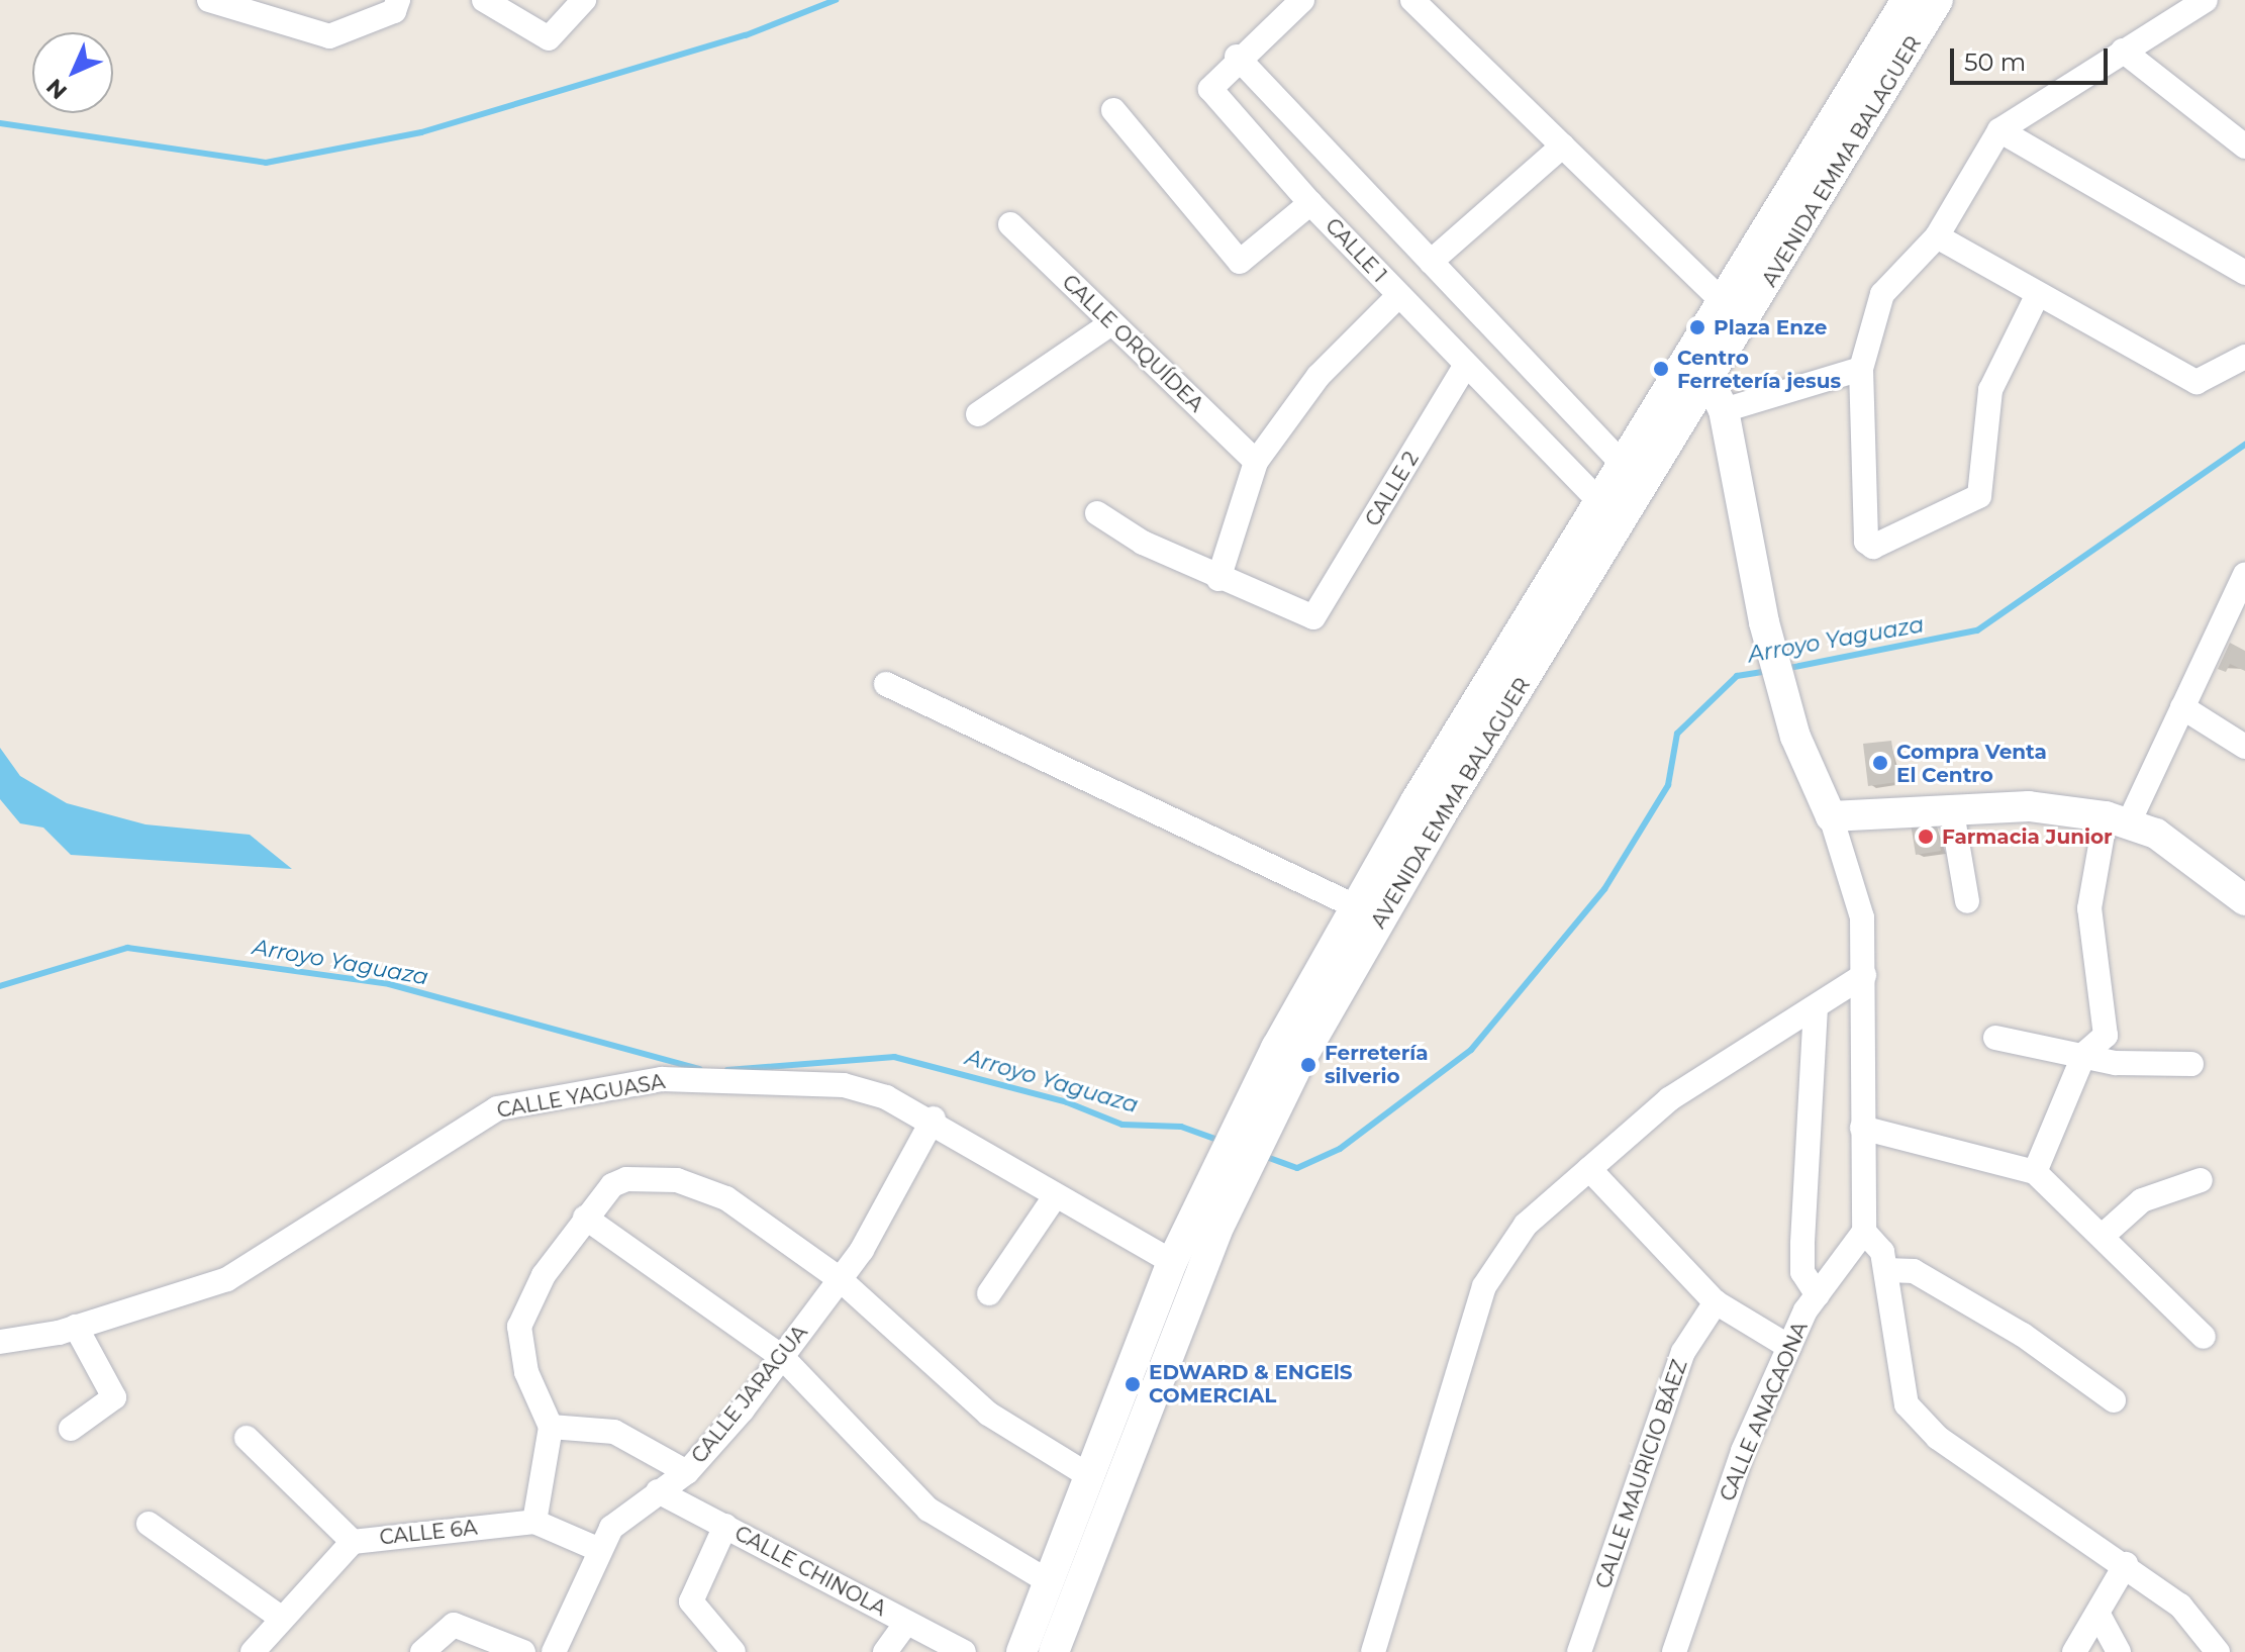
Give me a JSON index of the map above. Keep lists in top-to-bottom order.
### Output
{
  "streets": {
    "street": [
      "AVENIDA EMMA BALAGUER",
      "CALLE 1",
      "CALLE ORQUÍDEA",
      "CALLE 2",
      "CALLE YAGUASA",
      "CALLE JARAGUA",
      "CALLE ANACAONA",
      "CALLE MAURICIO BÁEZ",
      "CALLE 6A",
      "CALLE CHINOLA"
    ]
  },
  "crossings": [
    ["AVENIDA EMMA BALAGUER", "CALLE 1"],
    ["AVENIDA EMMA BALAGUER", "CALLE YAGUASA"],
    ["CALLE 1", "CALLE 2"],
    ["CALLE YAGUASA", "CALLE JARAGUA"],
    ["CALLE JARAGUA", "CALLE 6A"],
    ["CALLE JARAGUA", "CALLE CHINOLA"]
  ],
  "water": ["Arroyo Yaguaza"],
  "places": [
    "Plaza Enze",
    "Centro Ferretería jesus",
    "Compra Venta El Centro",
    "Farmacia Junior",
    "Ferretería silverio",
    "EDWARD & ENGElS COMERCIAL"
  ],
  "scale_bar": "50 m",
  "north": "bottom left"
}
